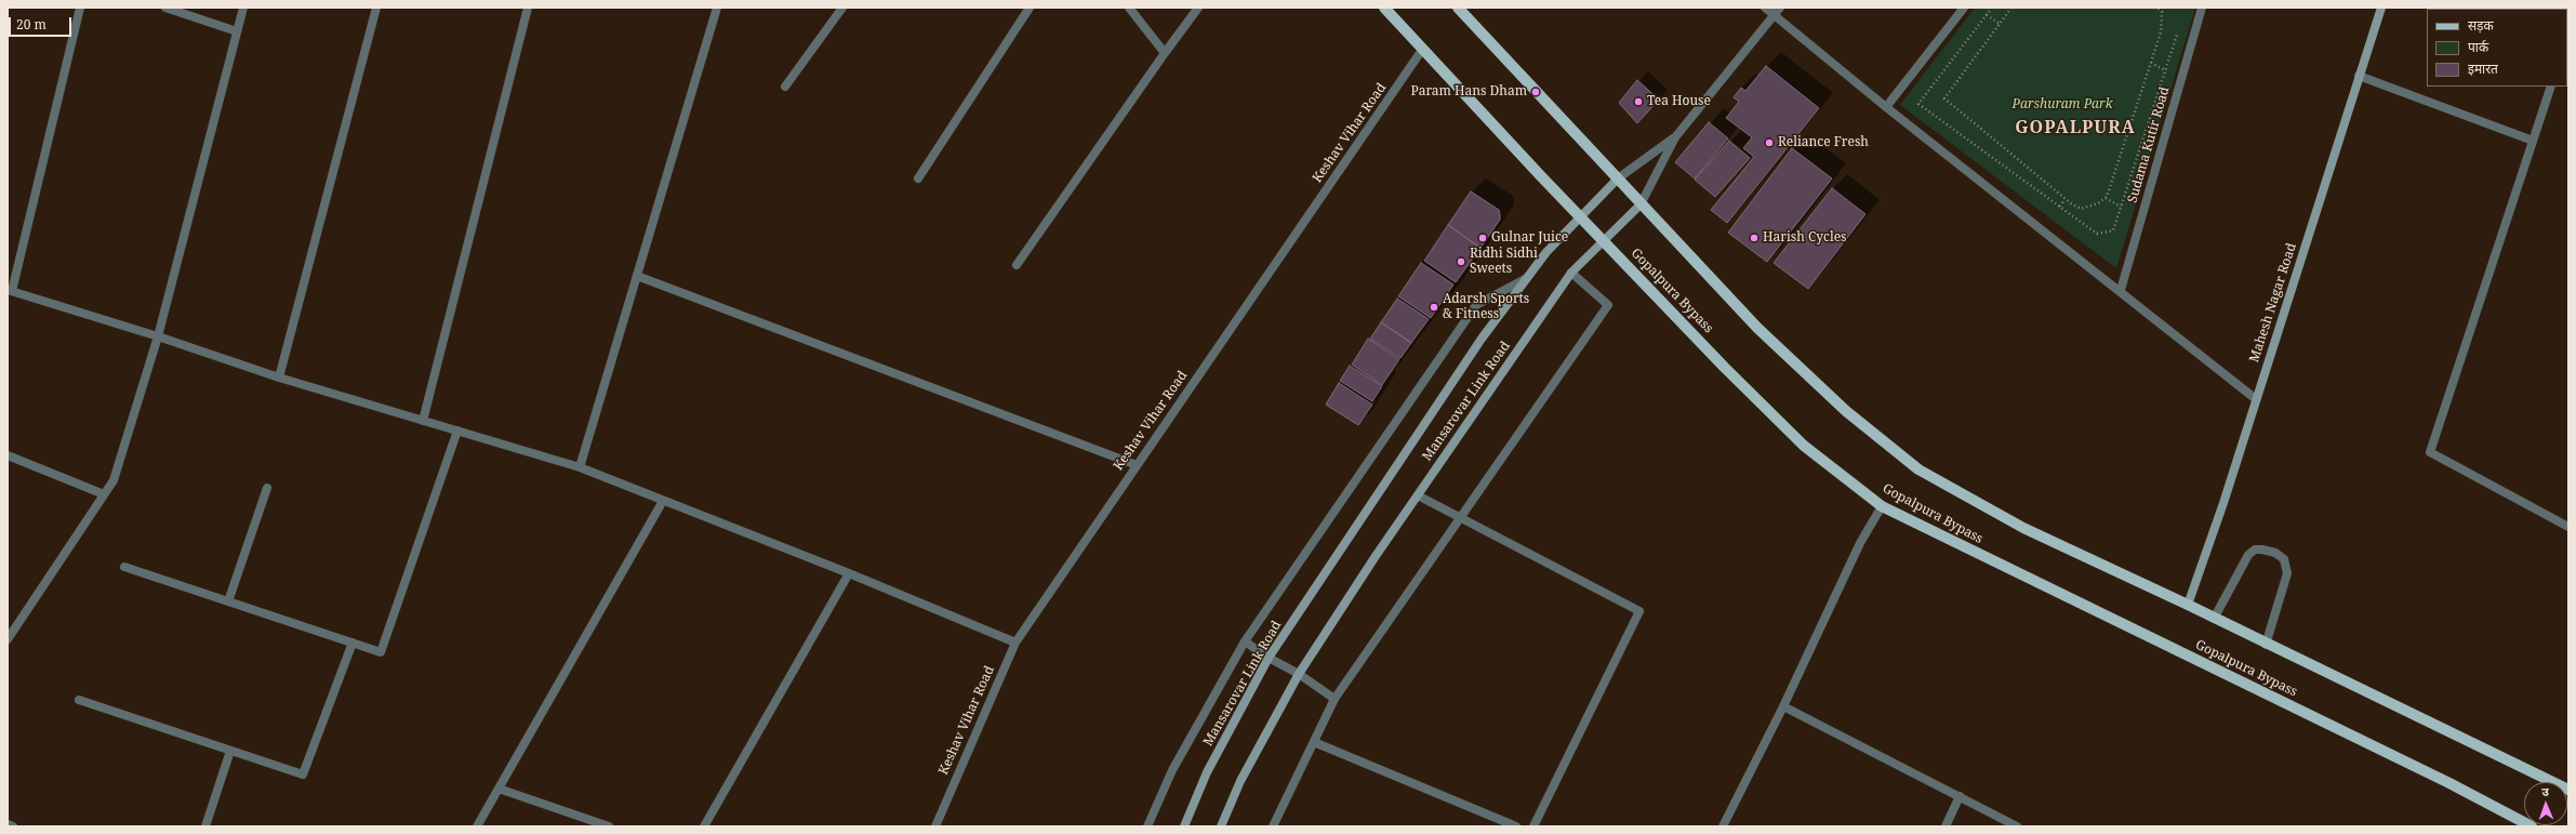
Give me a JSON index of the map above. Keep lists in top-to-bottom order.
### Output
{
  "streets": {
    "main road": ["Gopalpura Bypass"],
    "street": [
      "Keshav Vihar Road",
      "Sudama Kutir Road",
      "Mahesh Nagar Road",
      "Mansarovar Link Road"
    ]
  },
  "crossings": [
    ["Keshav Vihar Road", "Gopalpura Bypass"],
    ["Gopalpura Bypass", "Mansarovar Link Road"]
  ],
  "districts": ["GOPALPURA"],
  "parks": ["Parshuram Park"],
  "places": [
    "Param Hans Dham",
    "Tea House",
    "Reliance Fresh",
    "Gulnar Juice",
    "Harish Cycles",
    "Ridhi Sidhi Sweets",
    "Adarsh Sports & Fitness"
  ],
  "legend": ["सड़क", "पार्क", "इमारत"],
  "scale_bar": "20 m",
  "north": "top"
}
